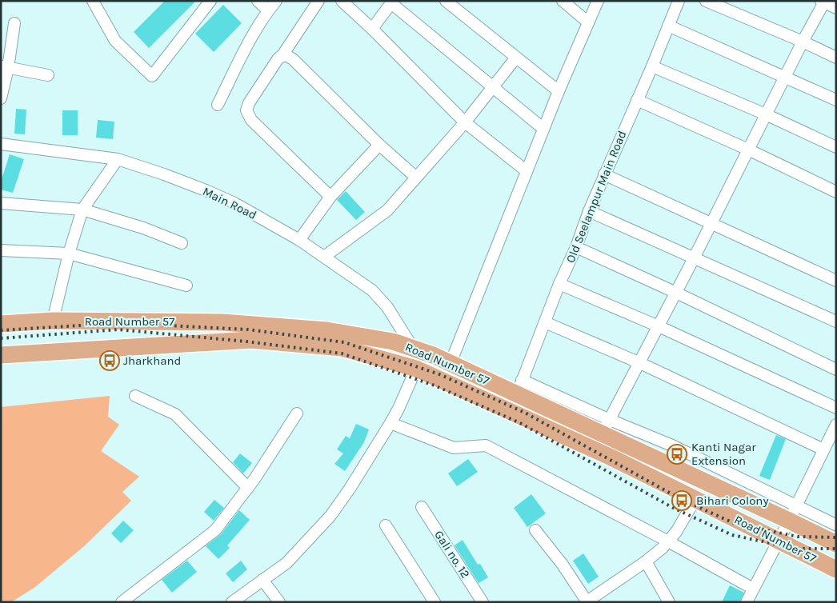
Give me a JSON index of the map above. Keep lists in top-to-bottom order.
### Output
{
  "streets": {
    "main road": ["Road Number 57"],
    "street": ["Old Seelampur Main Road", "Main Road", "Gali no. 12"]
  },
  "crossings": [
    ["Old Seelampur Main Road", "Road Number 57"],
    ["Main Road", "Road Number 57"]
  ],
  "places": {
    "bus stop": ["Jharkhand", "Kanti Nagar Extension", "Bihari Colony"]
  }
}
